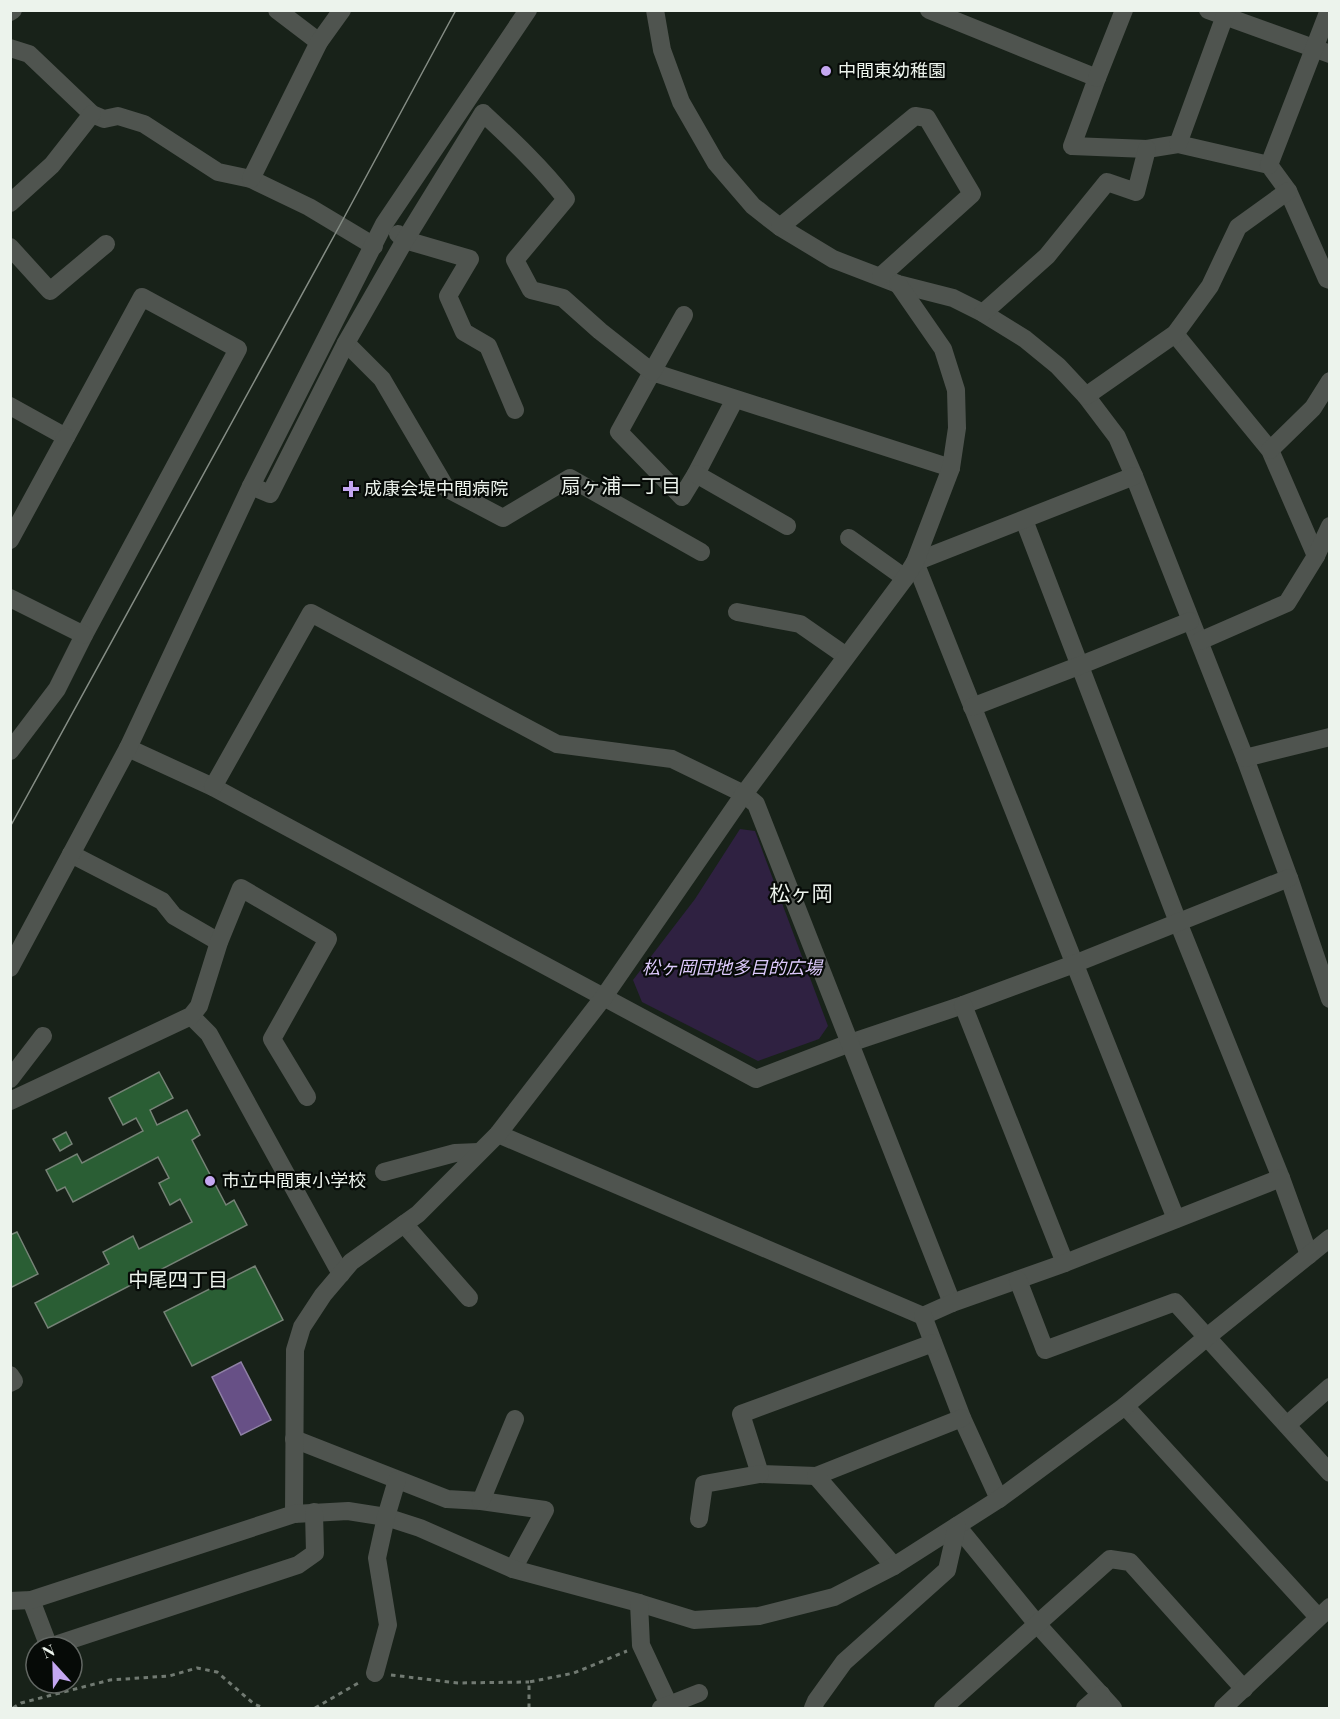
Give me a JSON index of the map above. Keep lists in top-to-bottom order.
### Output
{
  "districts": ["扇ヶ浦一丁目", "松ヶ岡", "中尾四丁目"],
  "parks": ["松ヶ岡団地多目的広場"],
  "places": {
    "other": ["中間東幼稚園", "市立中間東小学校"],
    "health": ["成康会堤中間病院"]
  },
  "north": "top"
}
